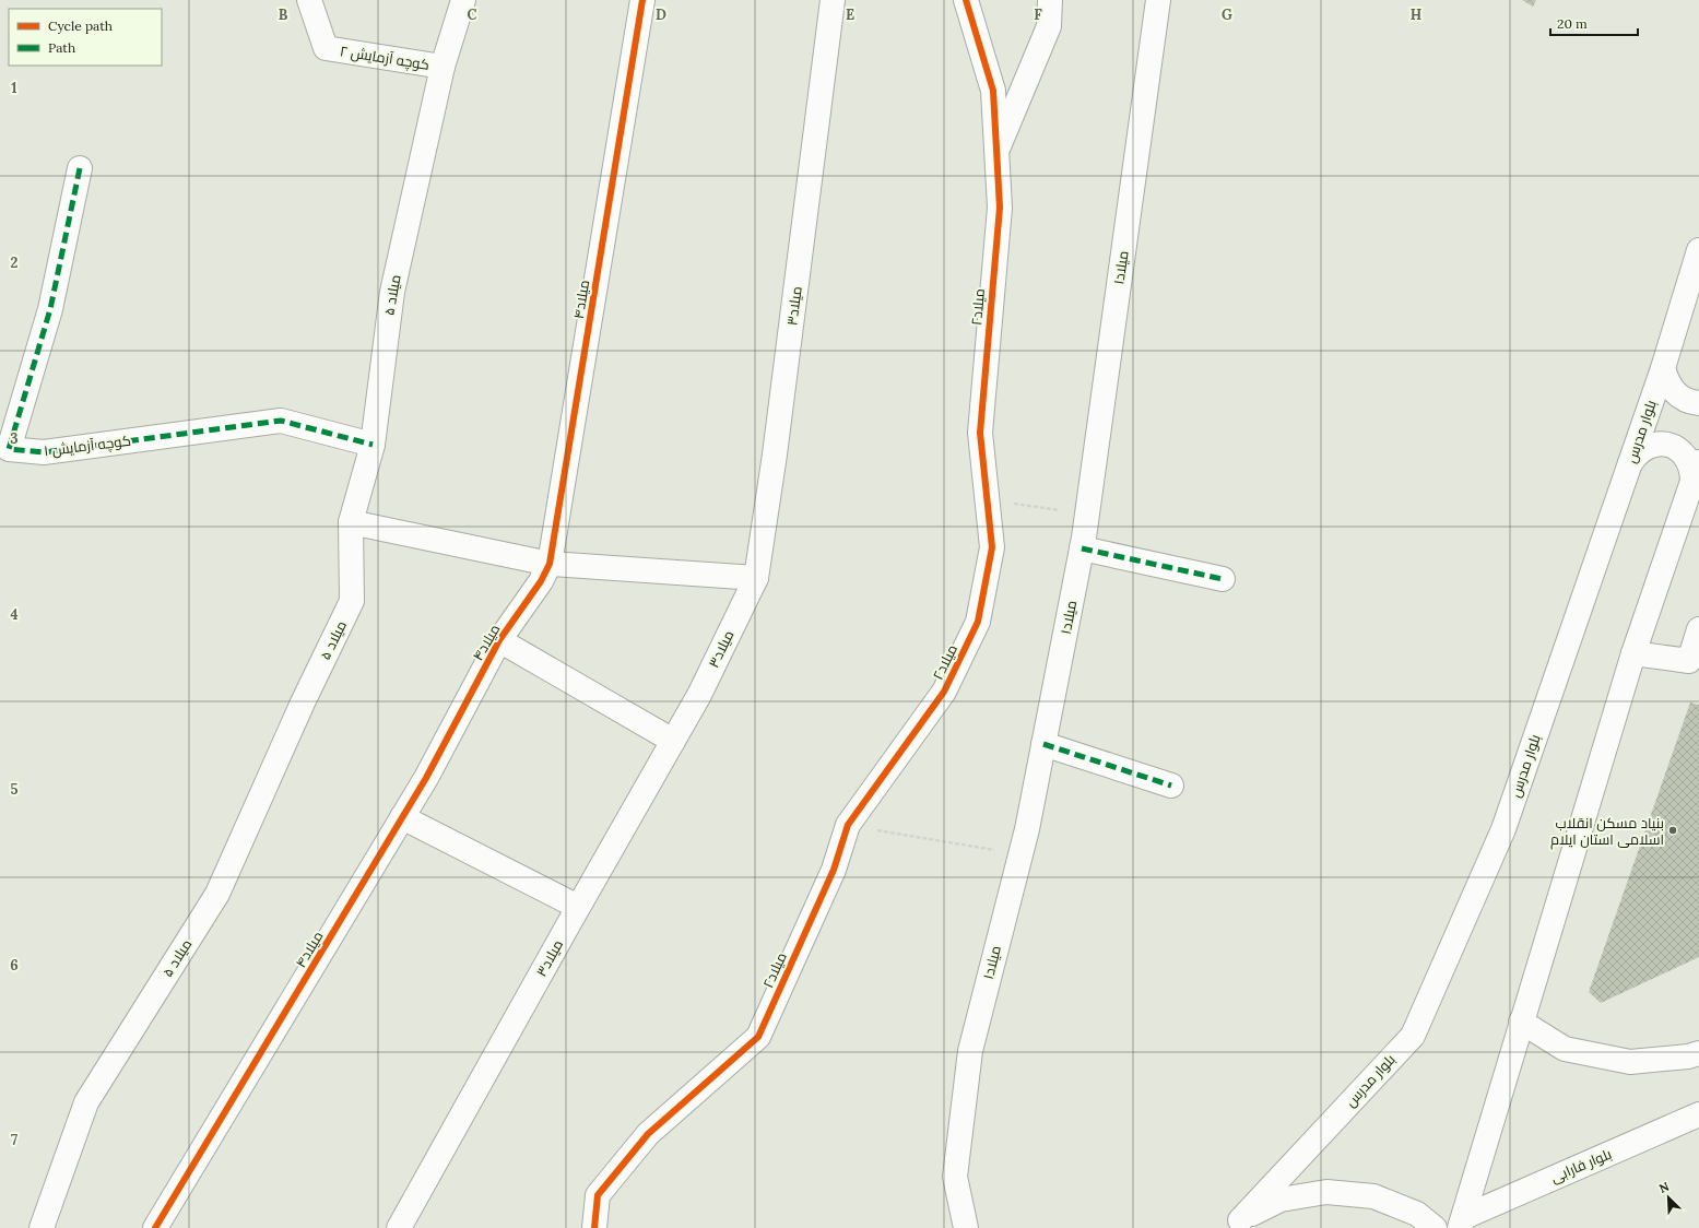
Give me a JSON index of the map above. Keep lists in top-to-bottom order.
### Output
{
  "streets": {
    "street": [
      "۲ کوچه آزمایش",
      "میلاد۱",
      "میلاد ۵",
      "میلاد۴",
      "میلاد۳",
      "میلاد۲",
      "بلوار مدرس",
      "۱ کوچه آزمایش",
      "بلوار فارابی"
    ]
  },
  "crossings": [
    ["۲ کوچه آزمایش", "میلاد ۵"],
    ["میلاد ۵", "۱ کوچه آزمایش"]
  ],
  "places": ["بنیاد مسکن انقلاب اسلامی استان ایلام"],
  "legend": ["Cycle path", "Path"],
  "scale_bar": "20 m",
  "north": "top left",
  "grid": {
    "columns": [
      "B",
      "C",
      "D",
      "E",
      "F",
      "G",
      "H"
    ],
    "rows": [
      "1",
      "2",
      "3",
      "4",
      "5",
      "6",
      "7"
    ]
  }
}
